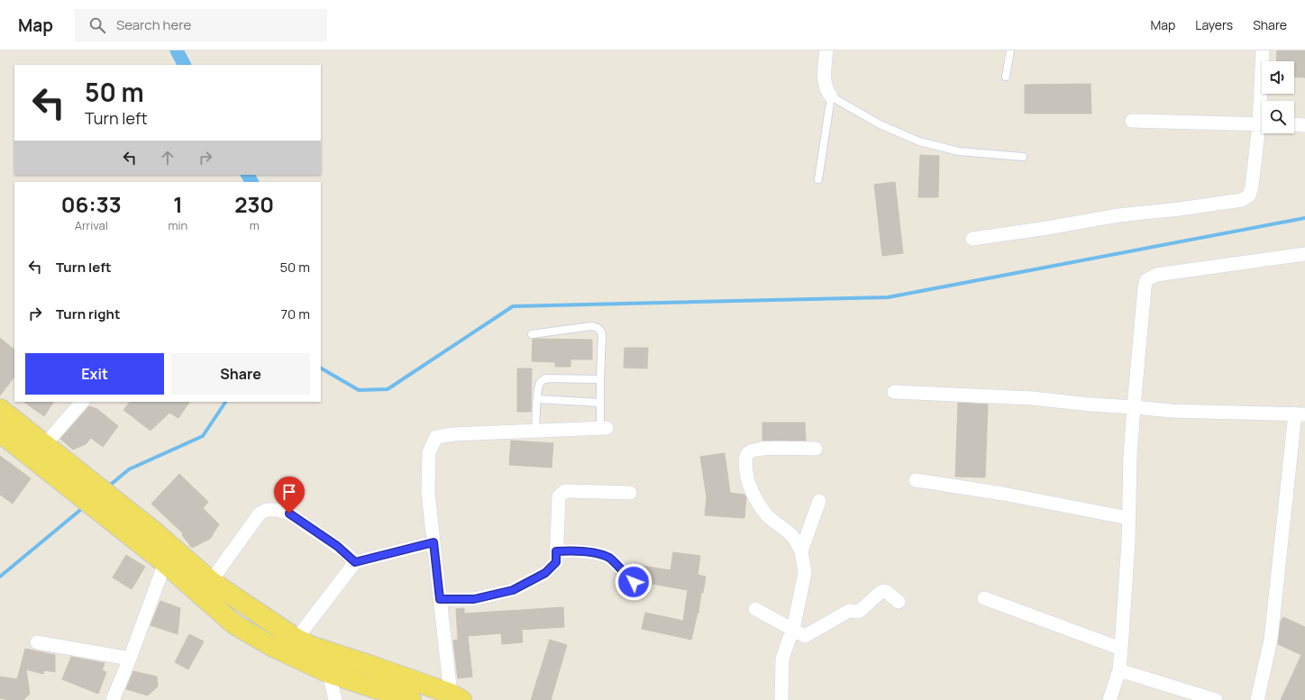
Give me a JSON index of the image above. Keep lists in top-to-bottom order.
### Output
{
  "page": {
    "header": "Map",
    "search": "Search here",
    "nav": ["Map", "Layers", "Share"],
    "turn": ["50 m", "Turn left"],
    "eta": [
      "06:33",
      "Arrival",
      "1",
      "min",
      "230",
      "m"
    ],
    "list": [
      {
        "name": "Turn left",
        "value": "50 m"
      },
      {
        "name": "Turn right",
        "value": "70 m"
      }
    ],
    "buttons": ["Exit", "Share"]
  }
}
